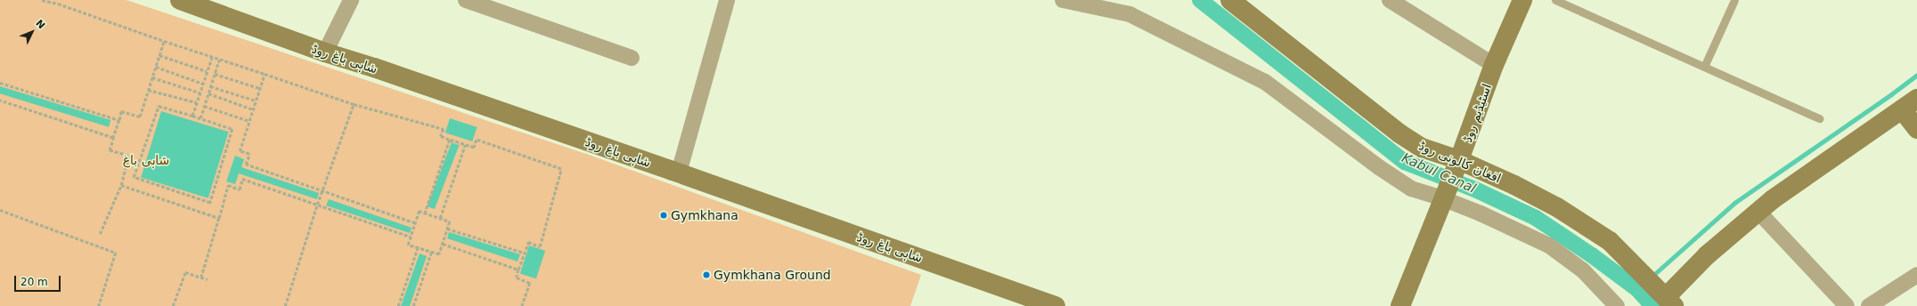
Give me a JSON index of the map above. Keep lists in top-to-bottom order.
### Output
{
  "streets": {
    "street": ["شاہی باغ روڈ", "اسٹیڈیم روڈ", "افغان کالونی روڈ"]
  },
  "crossings": [
    ["اسٹیڈیم روڈ", "افغان کالونی روڈ"]
  ],
  "water": ["Kabul Canal"],
  "parks": ["شاہی باغ"],
  "places": ["Gymkhana", "Gymkhana Ground"],
  "scale_bar": "20 m",
  "north": "top right"
}
